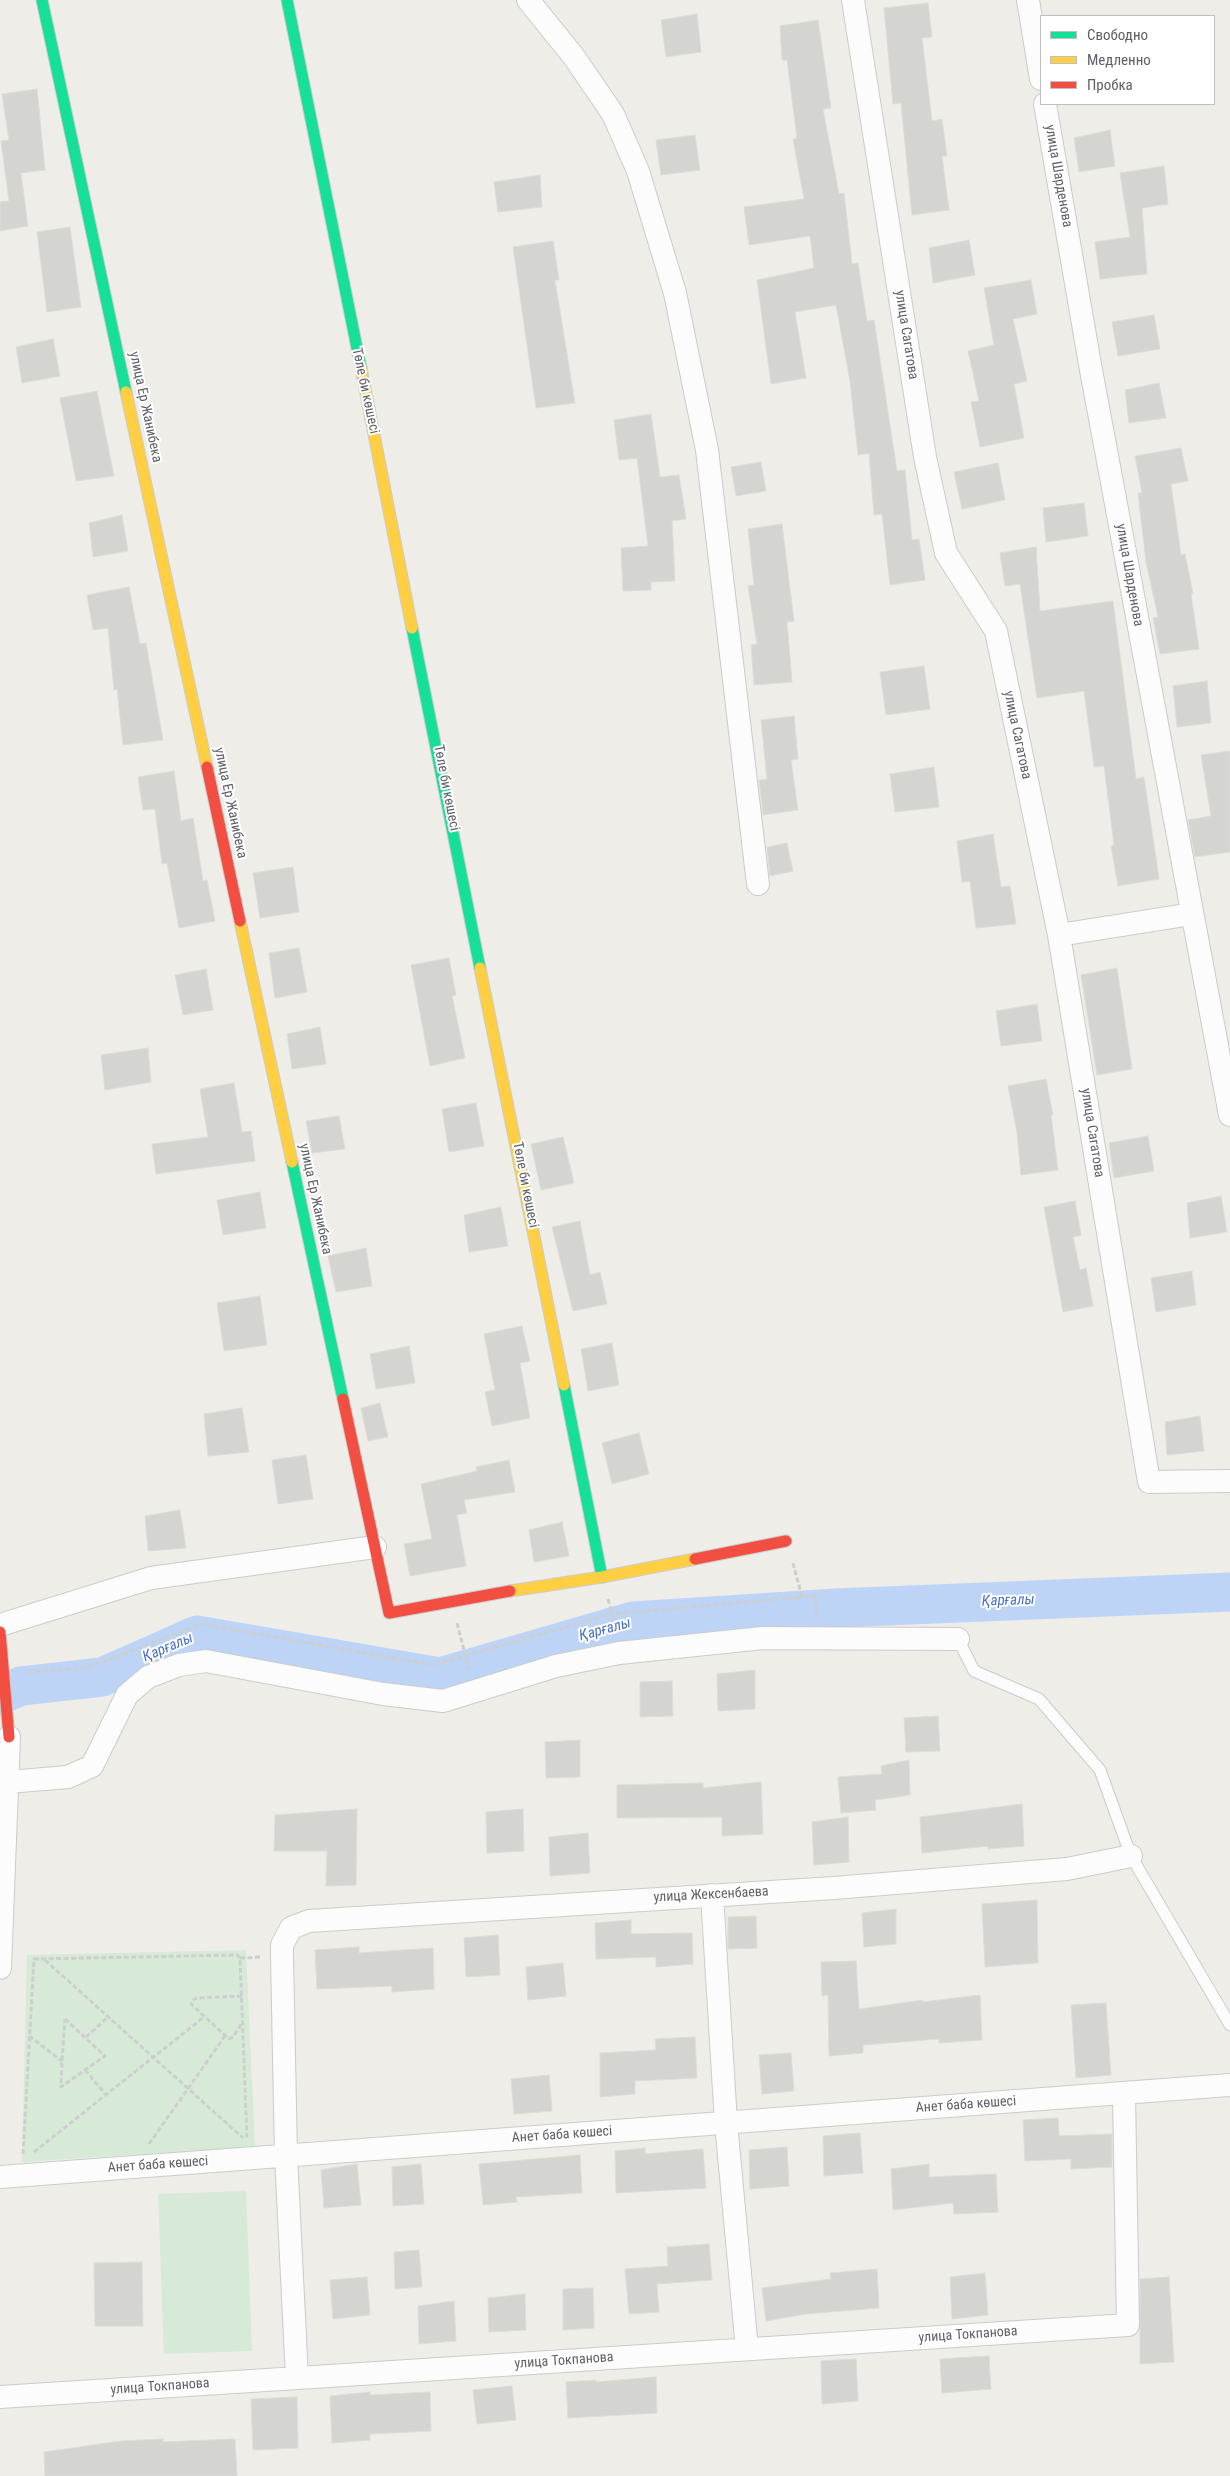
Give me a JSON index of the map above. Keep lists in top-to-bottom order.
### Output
{
  "streets": {
    "street": [
      "улица Шарденова",
      "улица Сагатова",
      "Төле би көшесі",
      "улица Ер Жанибека",
      "улица Жексенбаева",
      "Анет баба көшесі",
      "улица Токпанова"
    ]
  },
  "crossings": [
    ["улица Жексенбаева", "Анет баба көшесі"],
    ["Анет баба көшесі", "улица Токпанова"]
  ],
  "water": ["Қарғалы"],
  "legend": ["Свободно", "Медленно", "Пробка"]
}
